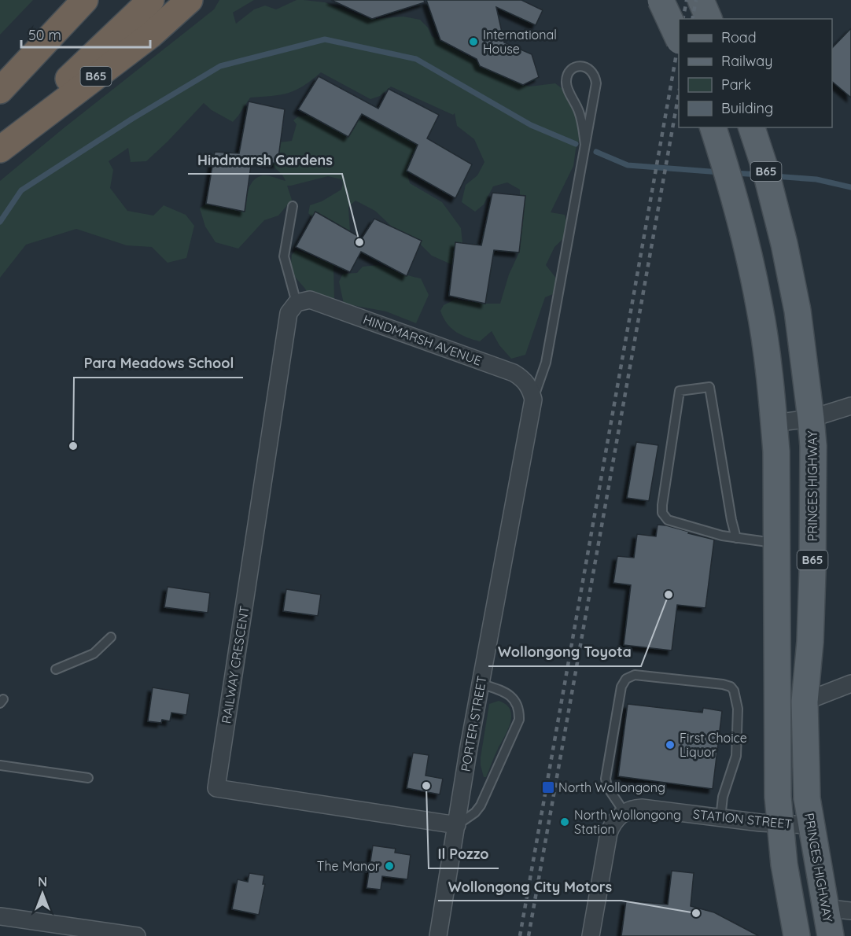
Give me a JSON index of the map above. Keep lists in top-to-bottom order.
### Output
{
  "streets": {
    "highway": ["B65"],
    "main road": ["PRINCES HIGHWAY"],
    "street": [
      "HINDMARSH AVENUE",
      "RAILWAY CRESCENT",
      "PORTER STREET",
      "STATION STREET"
    ]
  },
  "crossings": [
    ["HINDMARSH AVENUE", "RAILWAY CRESCENT"],
    ["HINDMARSH AVENUE", "PORTER STREET"],
    ["PRINCES HIGHWAY", "STATION STREET"],
    ["RAILWAY CRESCENT", "PORTER STREET"]
  ],
  "places": {
    "other": [
      "International House",
      "Hindmarsh Gardens",
      "Para Meadows School",
      "Wollongong Toyota",
      "First Choice Liquor",
      "Il Pozzo",
      "North Wollongong Station",
      "The Manor",
      "Wollongong City Motors"
    ],
    "transit": ["North Wollongong"]
  },
  "legend": [
    "Road",
    "Railway",
    "Park",
    "Building"
  ],
  "scale_bar": "50 m",
  "north": "top"
}
